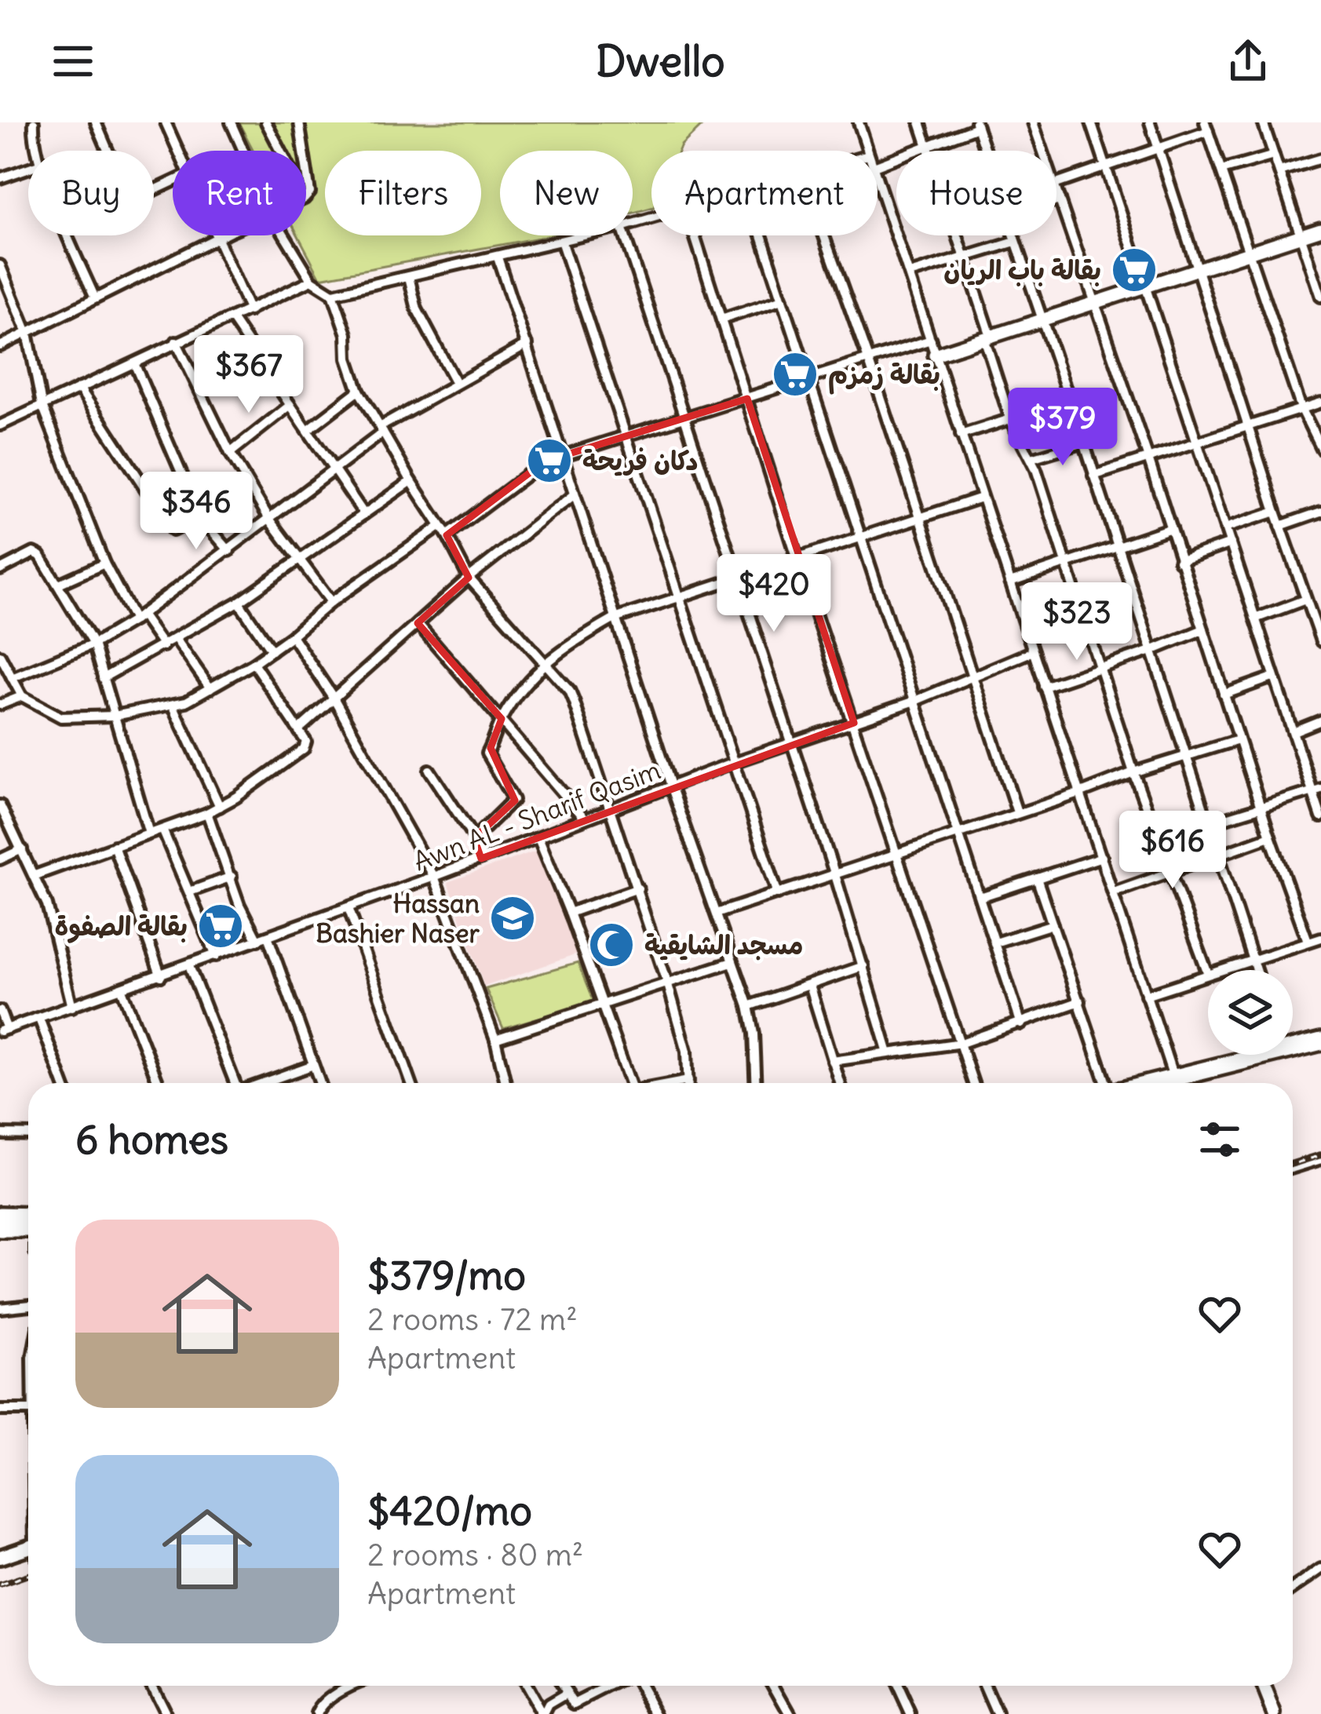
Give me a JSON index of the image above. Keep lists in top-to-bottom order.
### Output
{
  "streets": {
    "street": ["Awn AL - Sharif Qasim"]
  },
  "places": {
    "supermarket": [
      "بقالة باب الريان",
      "بقالة زمزم",
      "دكان فريحة",
      "بقالة الصفوة"
    ],
    "school or university": ["Hassan Bashier Naser"],
    "mosque": ["مسجد الشايقية"]
  },
  "page": {
    "header": "Dwello",
    "chip": [
      "Buy",
      "Rent",
      "Filters",
      "New",
      "Apartment",
      "House"
    ],
    "price": [
      "$367",
      "$379",
      "$346",
      "$420",
      "$323",
      "$616"
    ],
    "heading": "6 homes",
    "list": [
      {
        "name": "$379/mo",
        "note": "2 rooms · 72 m² · Apartment"
      },
      {
        "name": "$420/mo",
        "note": "2 rooms · 80 m² · Apartment"
      }
    ]
  }
}
